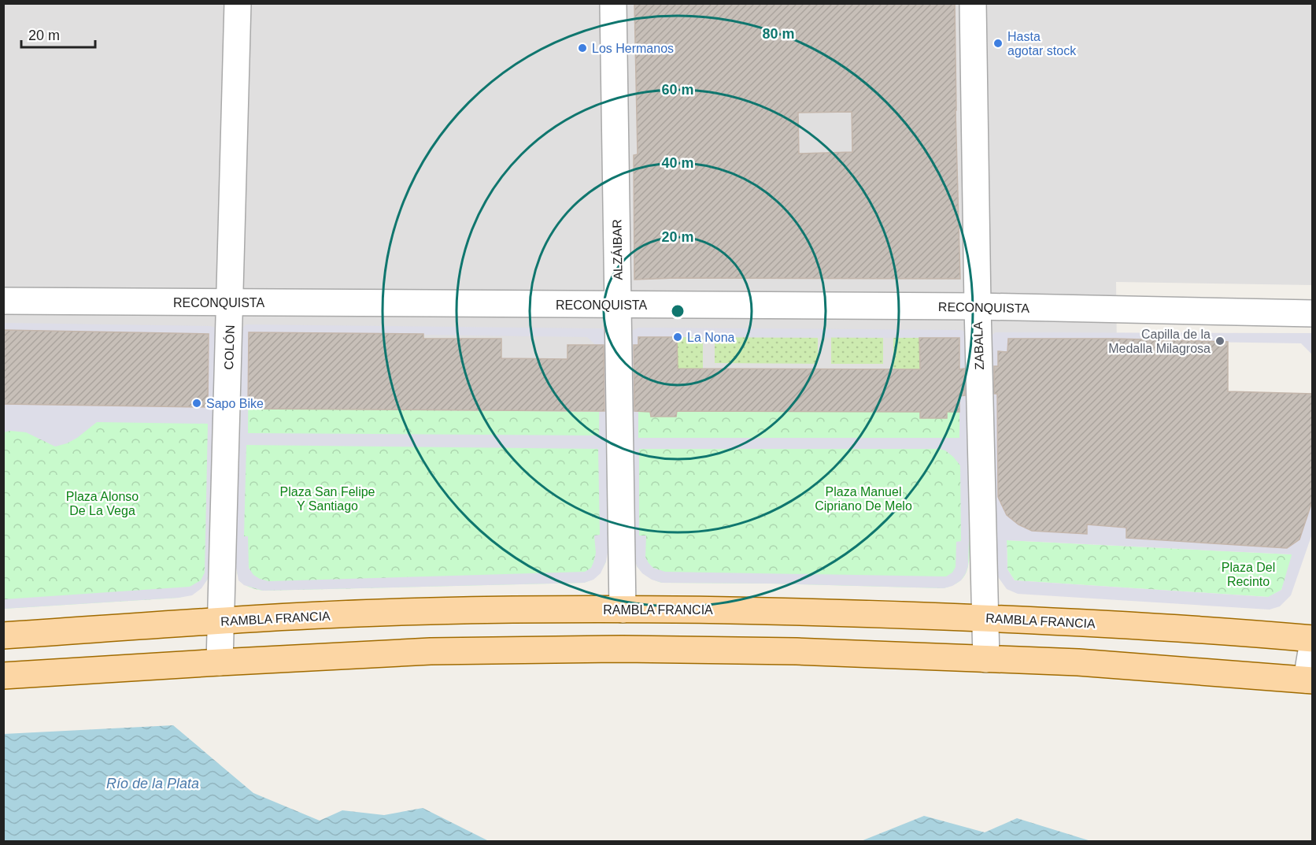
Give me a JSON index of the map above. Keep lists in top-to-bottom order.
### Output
{
  "streets": {
    "main road": ["RAMBLA FRANCIA"],
    "street": [
      "ALZÁIBAR",
      "RECONQUISTA",
      "ZABALA",
      "COLÓN"
    ]
  },
  "crossings": [
    ["ALZÁIBAR", "RECONQUISTA"],
    ["ALZÁIBAR", "RAMBLA FRANCIA"],
    ["RECONQUISTA", "ZABALA"],
    ["RECONQUISTA", "COLÓN"],
    ["ZABALA", "RAMBLA FRANCIA"],
    ["COLÓN", "RAMBLA FRANCIA"]
  ],
  "water": ["Río de la Plata"],
  "parks": [
    "Plaza San Felipe Y Santiago",
    "Plaza Manuel Cipriano De Melo",
    "Plaza Alonso De La Vega",
    "Plaza Del Recinto"
  ],
  "places": [
    "Hasta agotar stock",
    "Los Hermanos",
    "La Nona",
    "Capilla de la Medalla Milagrosa",
    "Sapo Bike"
  ],
  "scale_bar": "20 m",
  "rings": [
    "80 m",
    "60 m",
    "40 m",
    "20 m"
  ]
}
